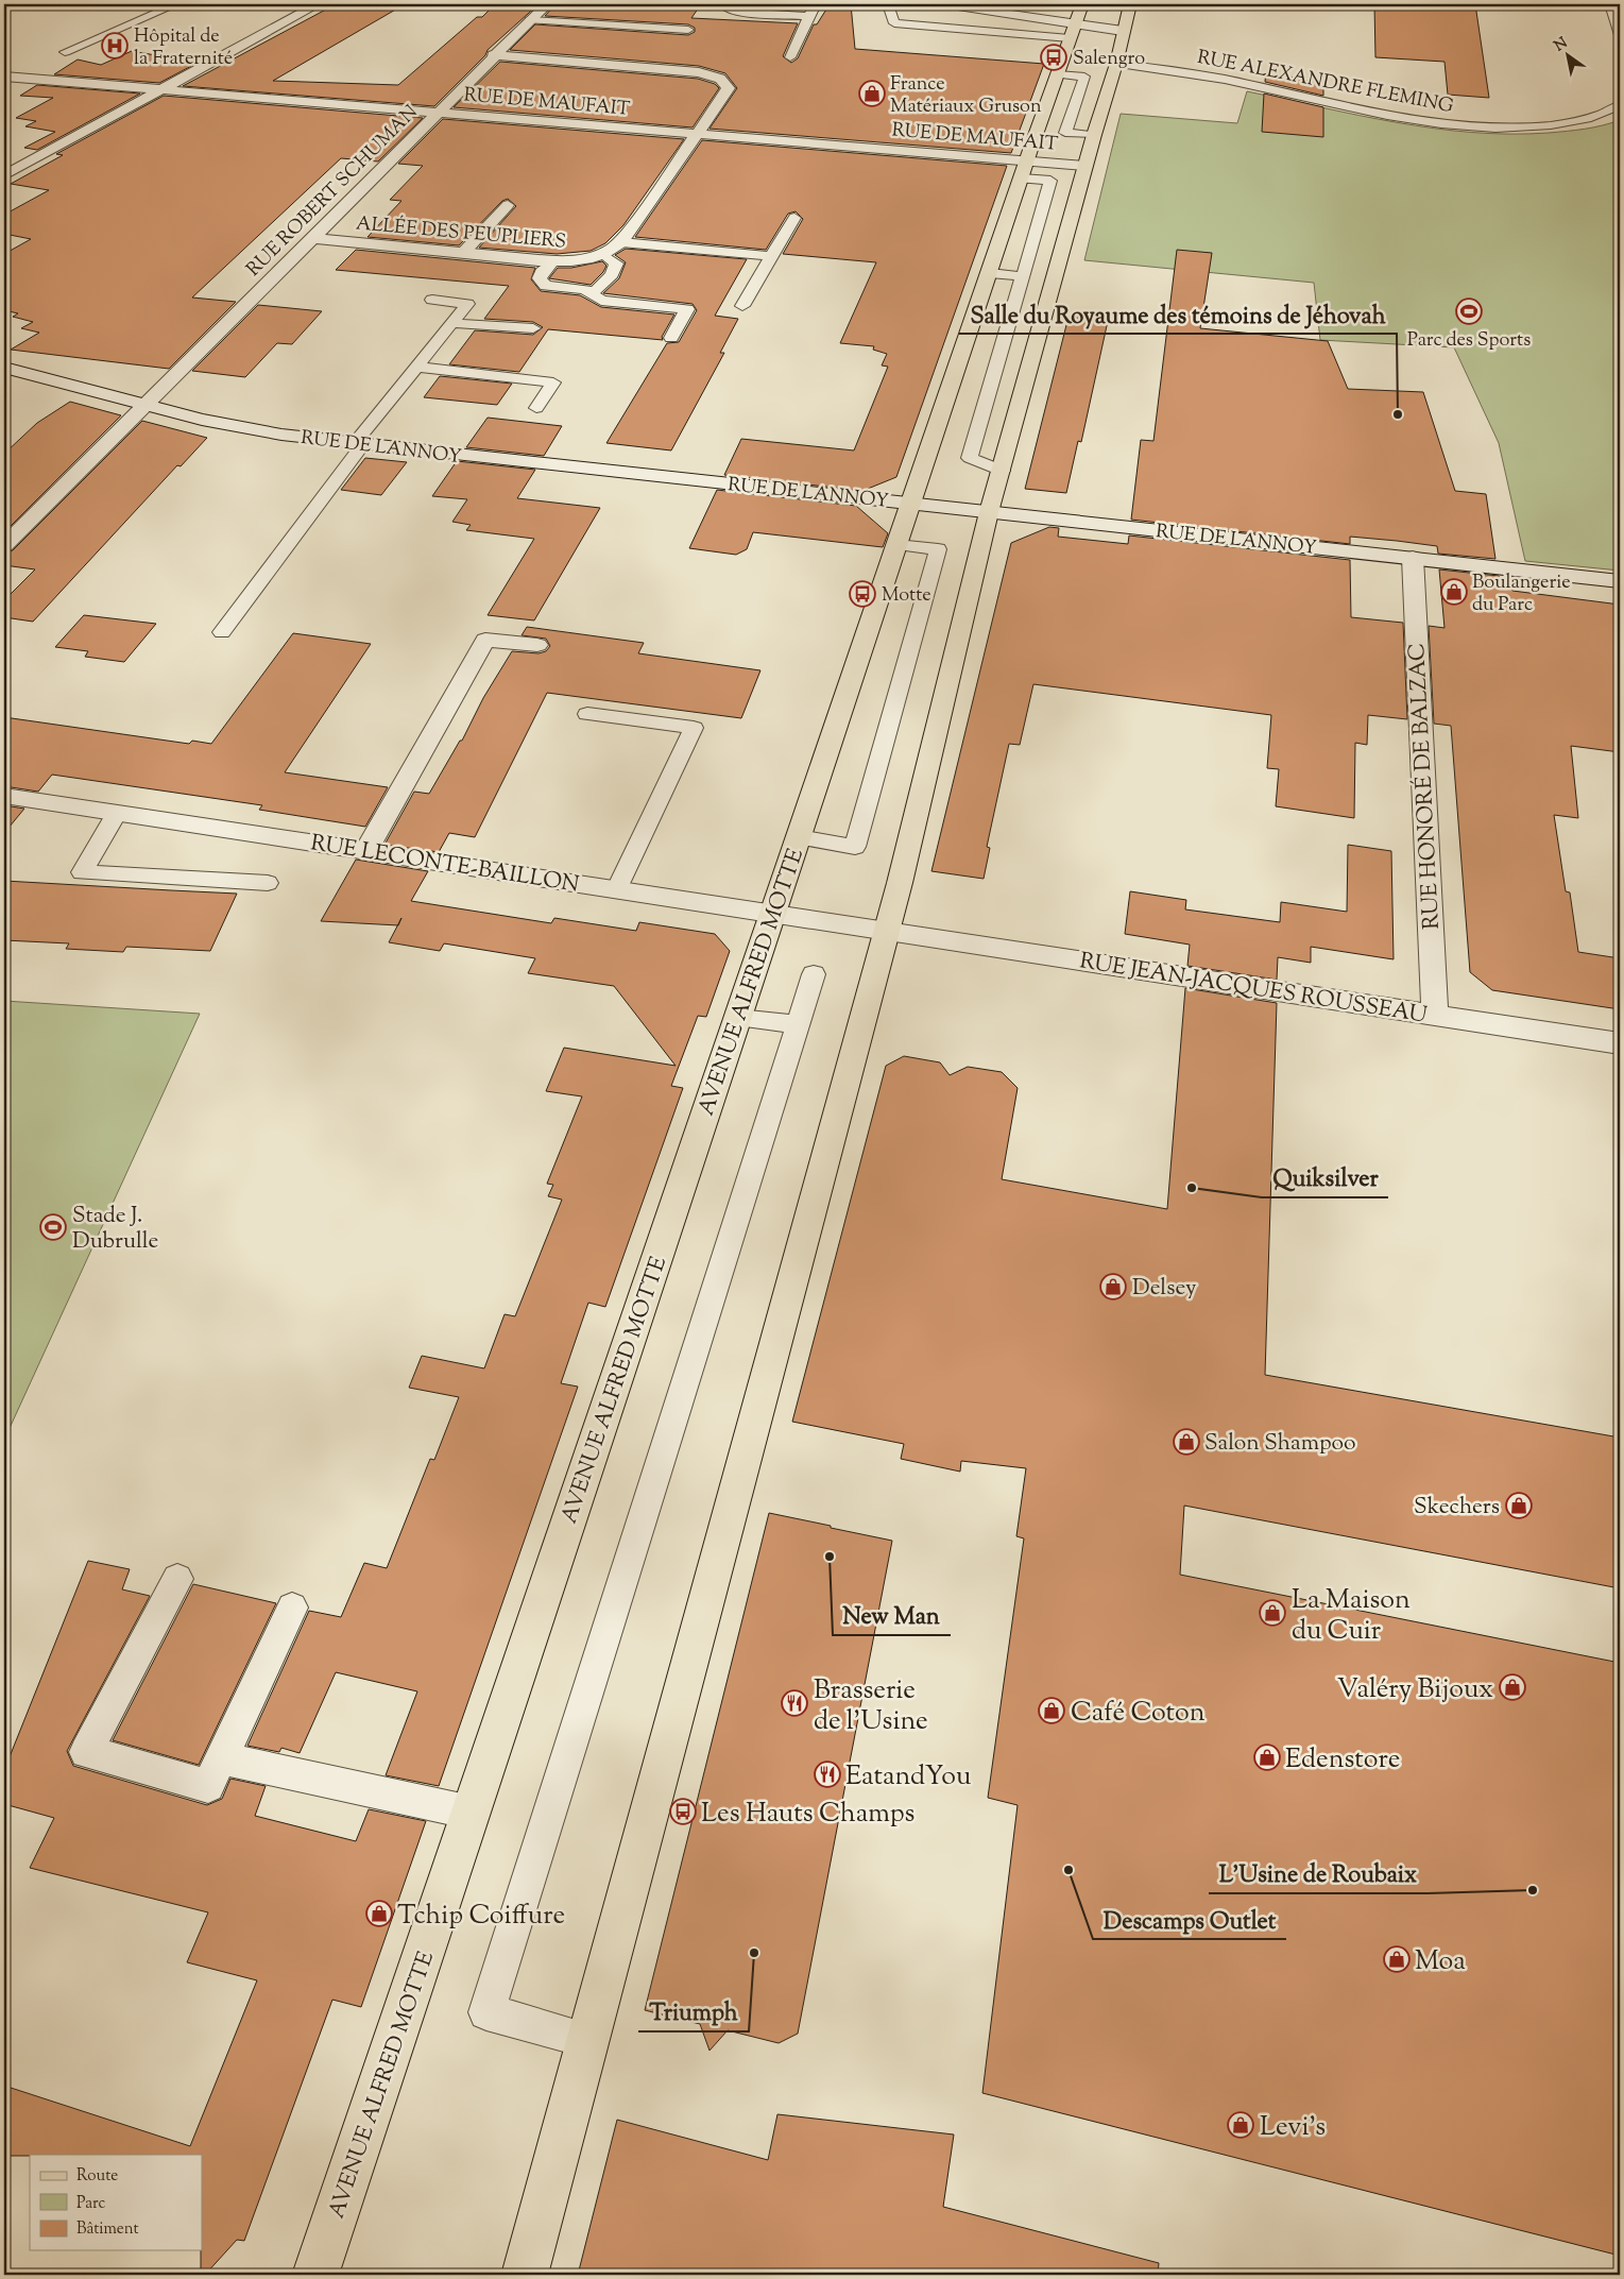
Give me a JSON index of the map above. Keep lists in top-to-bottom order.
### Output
{
  "streets": {
    "main road": ["AVENUE ALFRED MOTTE"],
    "street": [
      "RUE DE MAUFAIT",
      "RUE ROBERT SCHUMAN",
      "ALLÉE DES PEUPLIERS",
      "RUE DE LANNOY",
      "RUE HONORÉ DE BALZAC",
      "RUE LECONTE-BAILLON",
      "RUE JEAN-JACQUES ROUSSEAU"
    ],
    "lane": ["RUE ALEXANDRE FLEMING"]
  },
  "crossings": [
    ["RUE DE MAUFAIT", "RUE ROBERT SCHUMAN"],
    ["RUE DE MAUFAIT", "ALLÉE DES PEUPLIERS"],
    ["RUE DE MAUFAIT", "AVENUE ALFRED MOTTE"],
    ["RUE ROBERT SCHUMAN", "ALLÉE DES PEUPLIERS"],
    ["RUE ROBERT SCHUMAN", "RUE DE LANNOY"],
    ["RUE DE LANNOY", "RUE HONORÉ DE BALZAC"],
    ["RUE DE LANNOY", "AVENUE ALFRED MOTTE"],
    ["RUE HONORÉ DE BALZAC", "RUE JEAN-JACQUES ROUSSEAU"],
    ["RUE LECONTE-BAILLON", "AVENUE ALFRED MOTTE"],
    ["RUE LECONTE-BAILLON", "RUE JEAN-JACQUES ROUSSEAU"]
  ],
  "places": {
    "hospital": ["Hôpital de la Fraternité"],
    "bus stop": ["Salengro", "Motte", "Les Hauts Champs"],
    "shop": [
      "France Matériaux Gruson",
      "Boulangerie du Parc",
      "Delsey",
      "Salon Shampoo",
      "Skechers",
      "La Maison du Cuir",
      "Valéry Bijoux",
      "Café Coton",
      "Edenstore",
      "Tchip Coiffure",
      "Moa",
      "Levi's"
    ],
    "sports": ["Parc des Sports", "Stade J. Dubrulle"],
    "other": [
      "Salle du Royaume des témoins de Jéhovah",
      "Quiksilver",
      "New Man",
      "Descamps Outlet",
      "L'Usine de Roubaix",
      "Triumph"
    ],
    "restaurant": ["Brasserie de l'Usine", "EatandYou"]
  },
  "legend": ["Route", "Parc", "Bâtiment"],
  "north": "top left"
}
